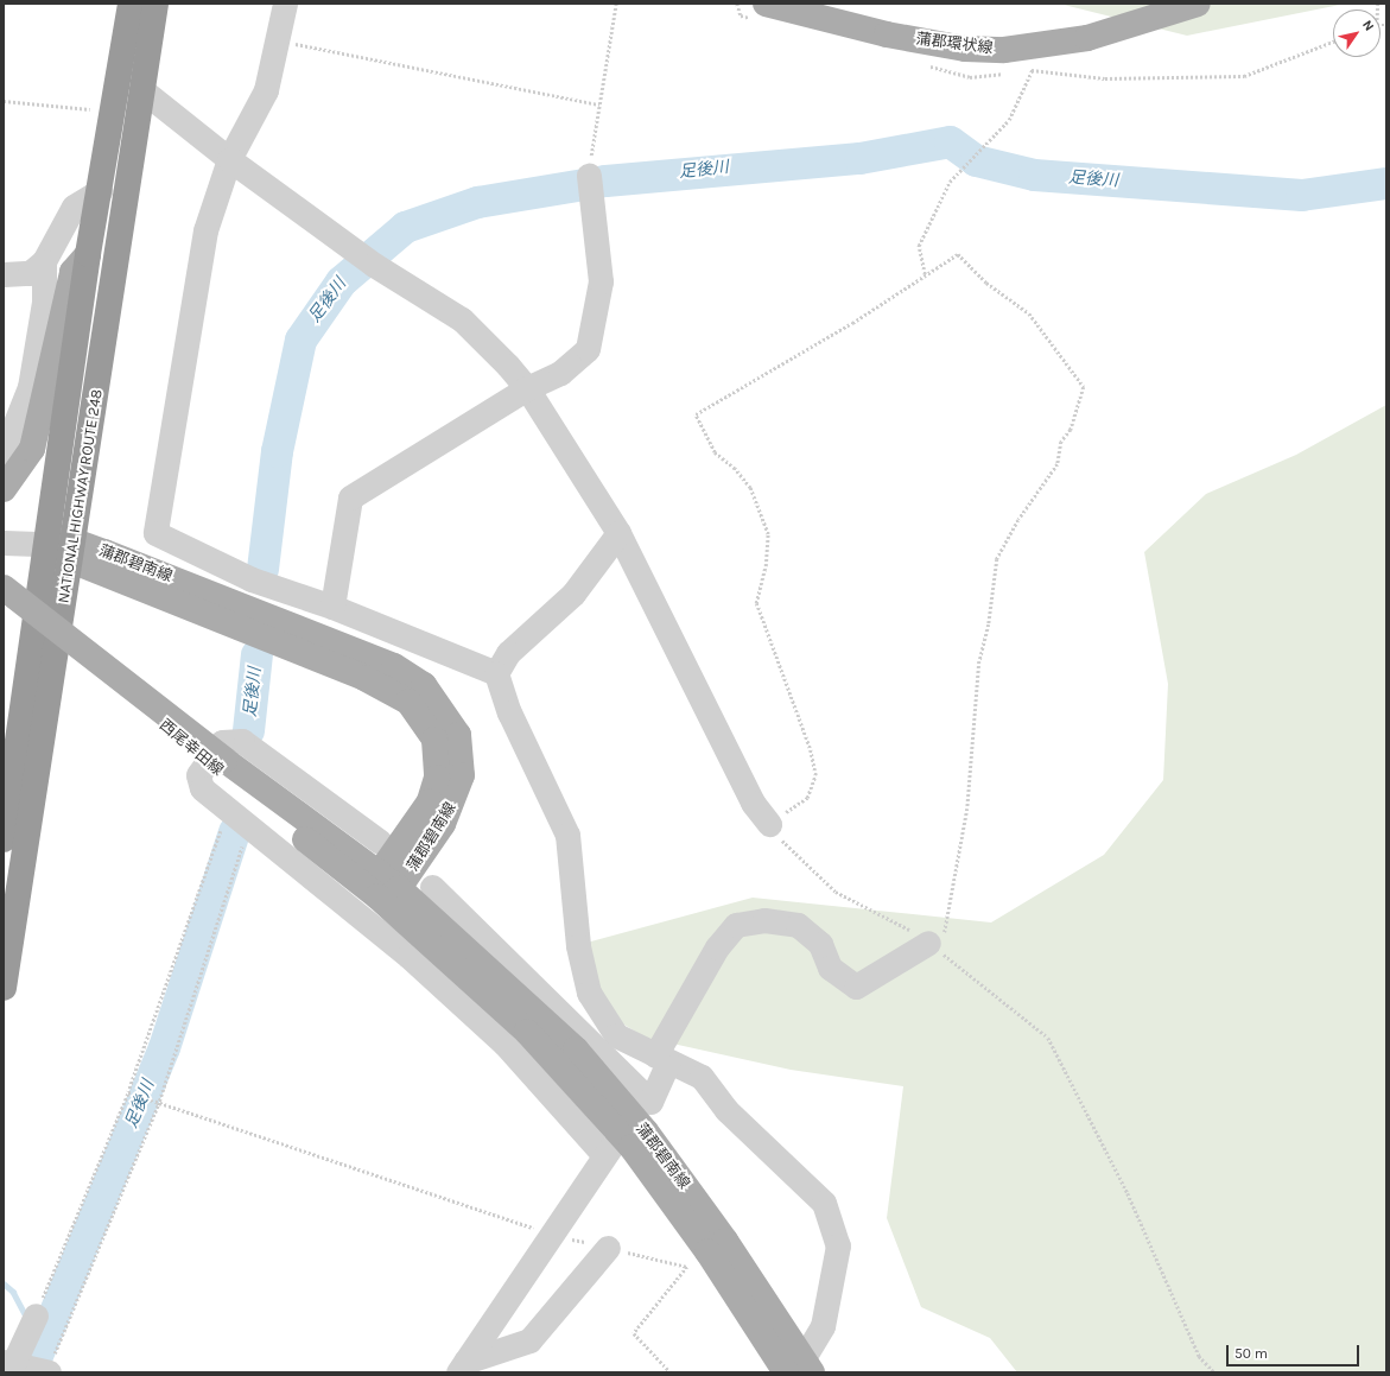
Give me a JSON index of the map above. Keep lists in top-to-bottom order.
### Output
{
  "streets": {
    "highway": ["NATIONAL HIGHWAY ROUTE 248"],
    "main road": ["蒲郡環状線", "蒲郡碧南線", "西尾幸田線"]
  },
  "crossings": [
    ["NATIONAL HIGHWAY ROUTE 248", "蒲郡碧南線"],
    ["蒲郡碧南線", "西尾幸田線"]
  ],
  "water": ["足後川"],
  "scale_bar": "50 m",
  "north": "top right"
}
